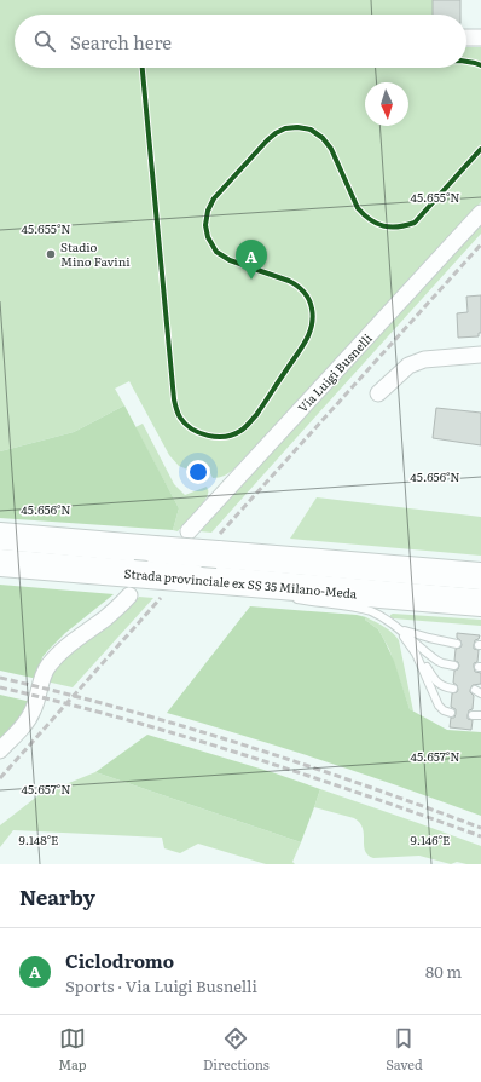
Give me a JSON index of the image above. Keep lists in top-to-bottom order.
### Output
{
  "streets": {
    "highway": ["Strada provinciale ex SS 35 Milano-Meda"],
    "street": ["Via Luigi Busnelli"]
  },
  "places": ["Stadio Mino Favini"],
  "north": "bottom",
  "page": {
    "search": "Search here",
    "pins": "A",
    "heading": "Nearby",
    "list": [
      {
        "mark": "A",
        "name": "Ciclodromo",
        "note": "Sports · Via Luigi Busnelli",
        "value": "80 m"
      }
    ],
    "nav": ["Map", "Directions", "Saved"]
  },
  "coordinates": [
    "45.655°N",
    "45.656°N",
    "45.657°N",
    "9.148°E",
    "9.146°E"
  ]
}
